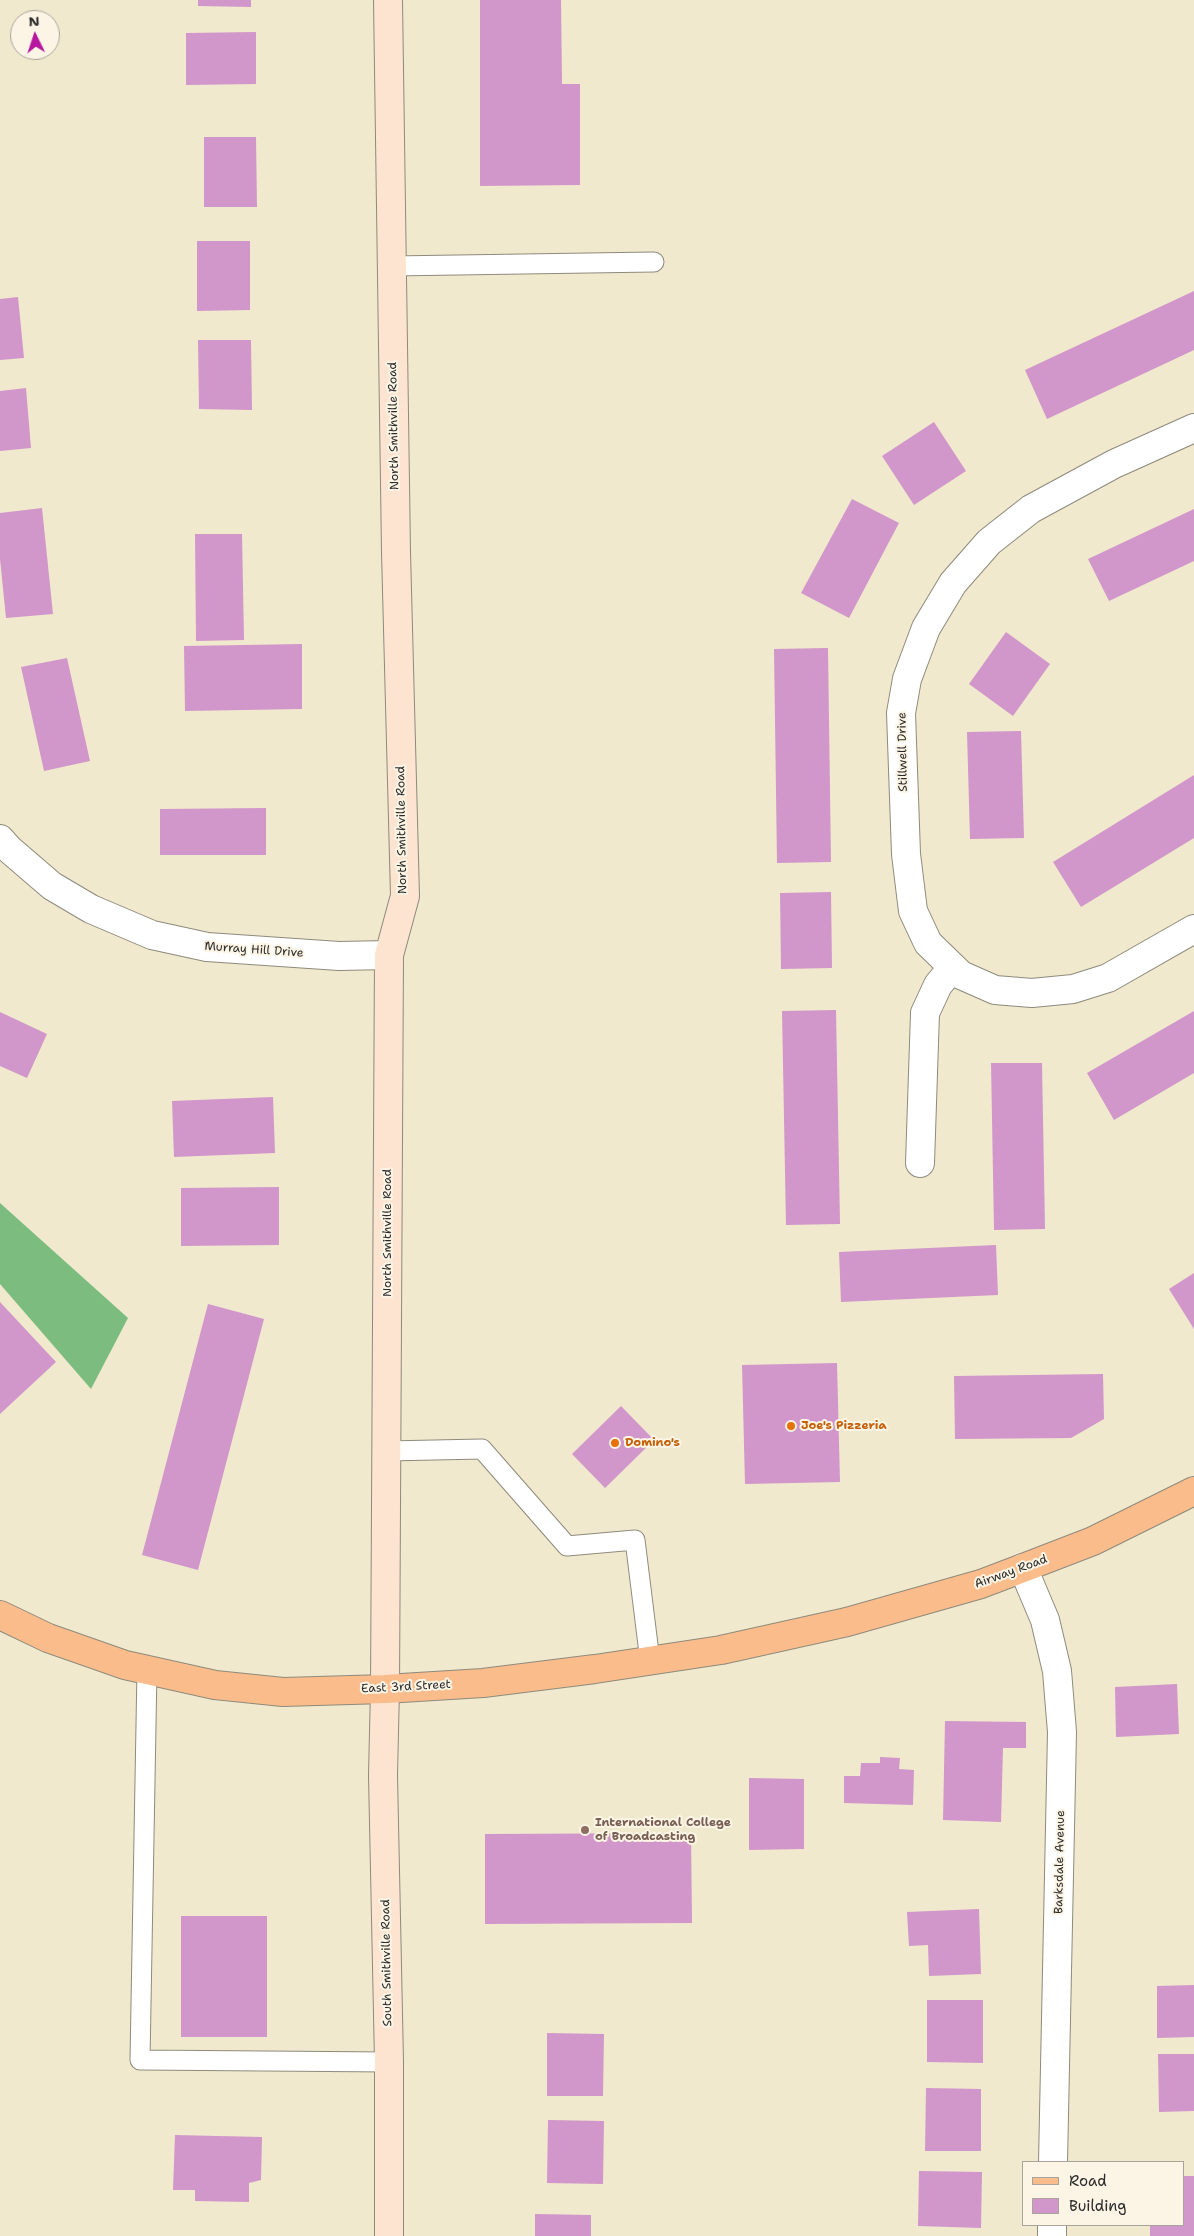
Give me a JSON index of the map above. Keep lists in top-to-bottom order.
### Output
{
  "streets": {
    "main road": [
      "North Smithville Road",
      "Airway Road",
      "East 3rd Street",
      "South Smithville Road"
    ],
    "street": ["Stillwell Drive", "Murray Hill Drive", "Barksdale Avenue"]
  },
  "crossings": [
    ["North Smithville Road", "Murray Hill Drive"],
    ["North Smithville Road", "East 3rd Street"],
    ["North Smithville Road", "South Smithville Road"],
    ["Airway Road", "East 3rd Street"],
    ["Airway Road", "Barksdale Avenue"],
    ["East 3rd Street", "South Smithville Road"]
  ],
  "places": ["Joe's Pizzeria", "Domino's", "International College of Broadcasting"],
  "legend": ["Road", "Building"],
  "north": "top"
}
